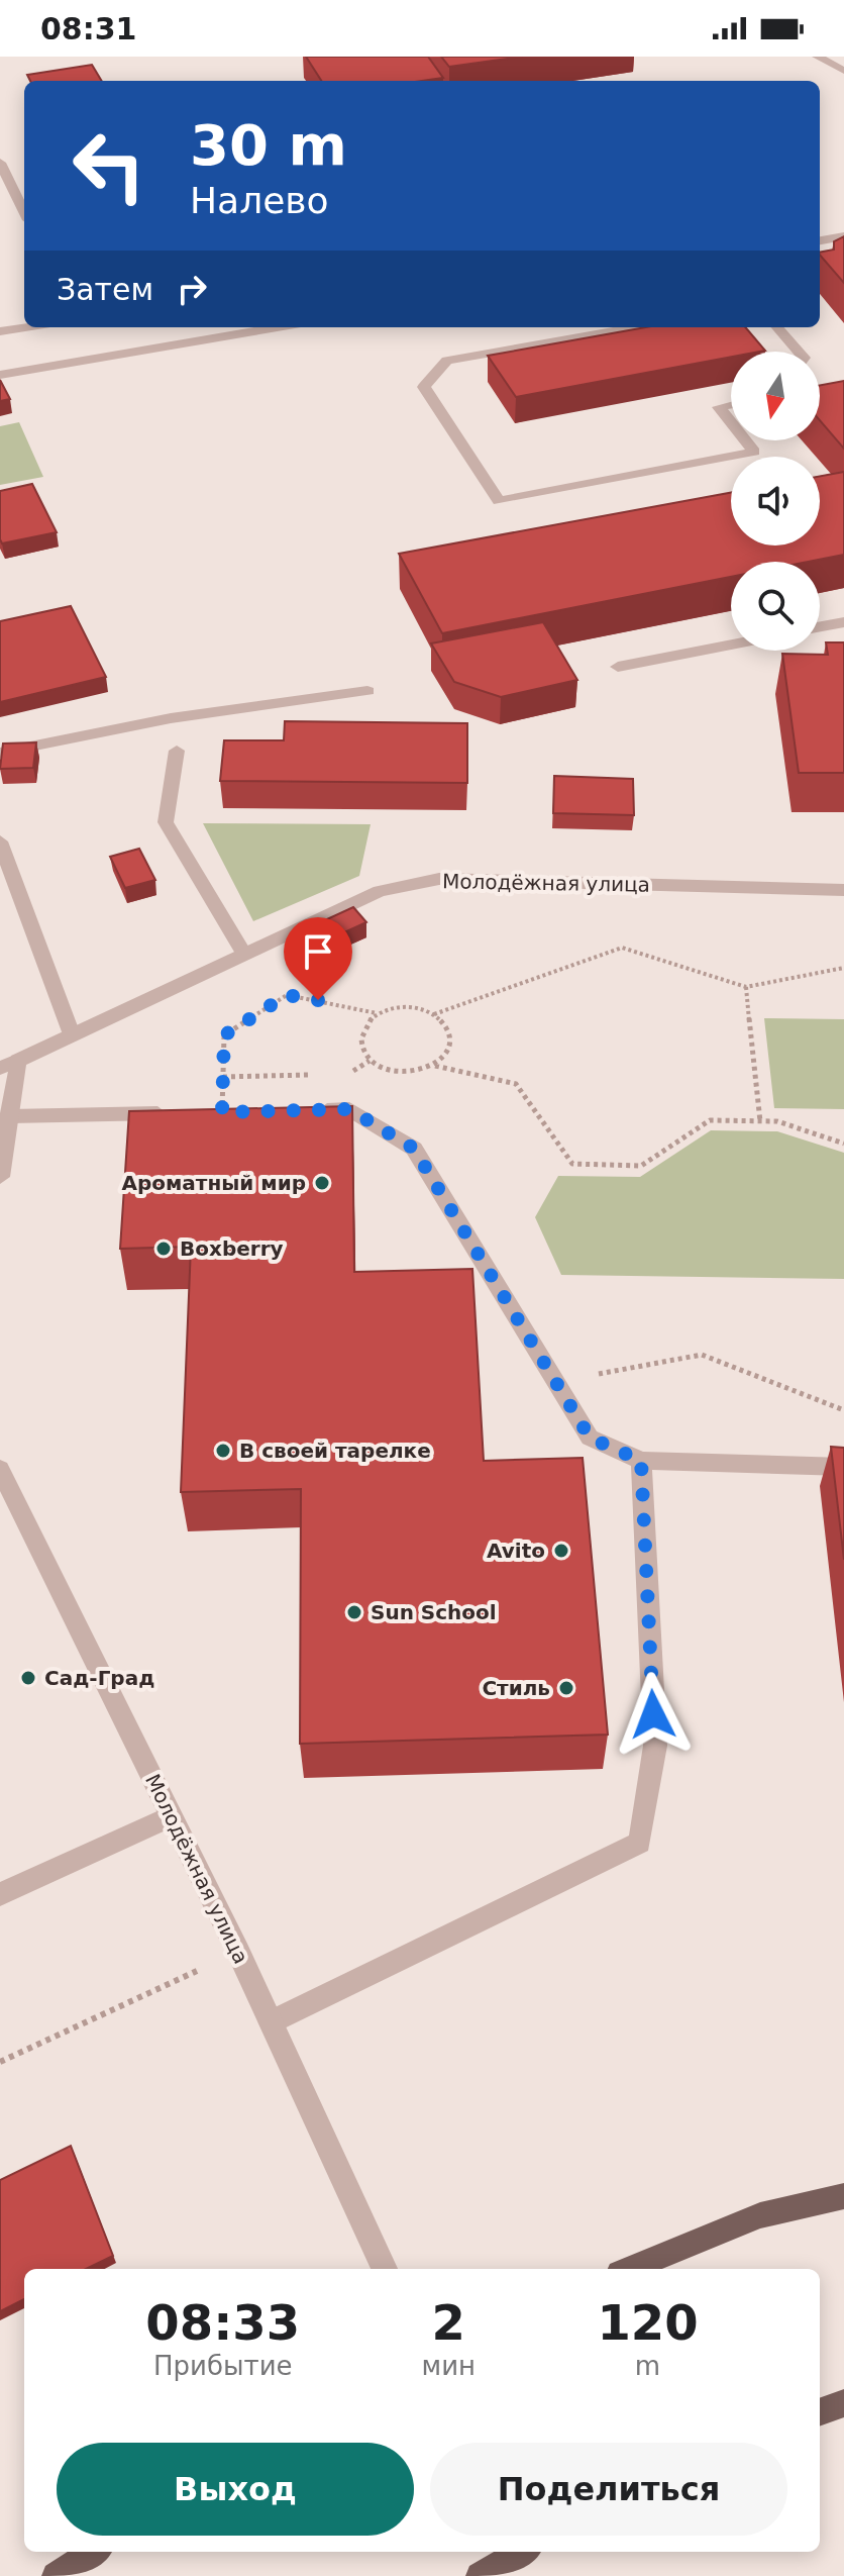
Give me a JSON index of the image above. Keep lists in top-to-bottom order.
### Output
{
  "streets": {
    "street": ["Молодёжная улица"]
  },
  "places": [
    "Ароматный мир",
    "Boxberry",
    "В своей тарелке",
    "Avito",
    "Sun School",
    "Сад-Град",
    "Стиль"
  ],
  "north": "bottom",
  "page": {
    "status": "08:31",
    "turn": ["30 m", "Налево"],
    "then": "Затем",
    "eta": [
      "08:33",
      "Прибытие",
      "2",
      "мин",
      "120",
      "m"
    ],
    "buttons": ["Выход", "Поделиться"]
  }
}
